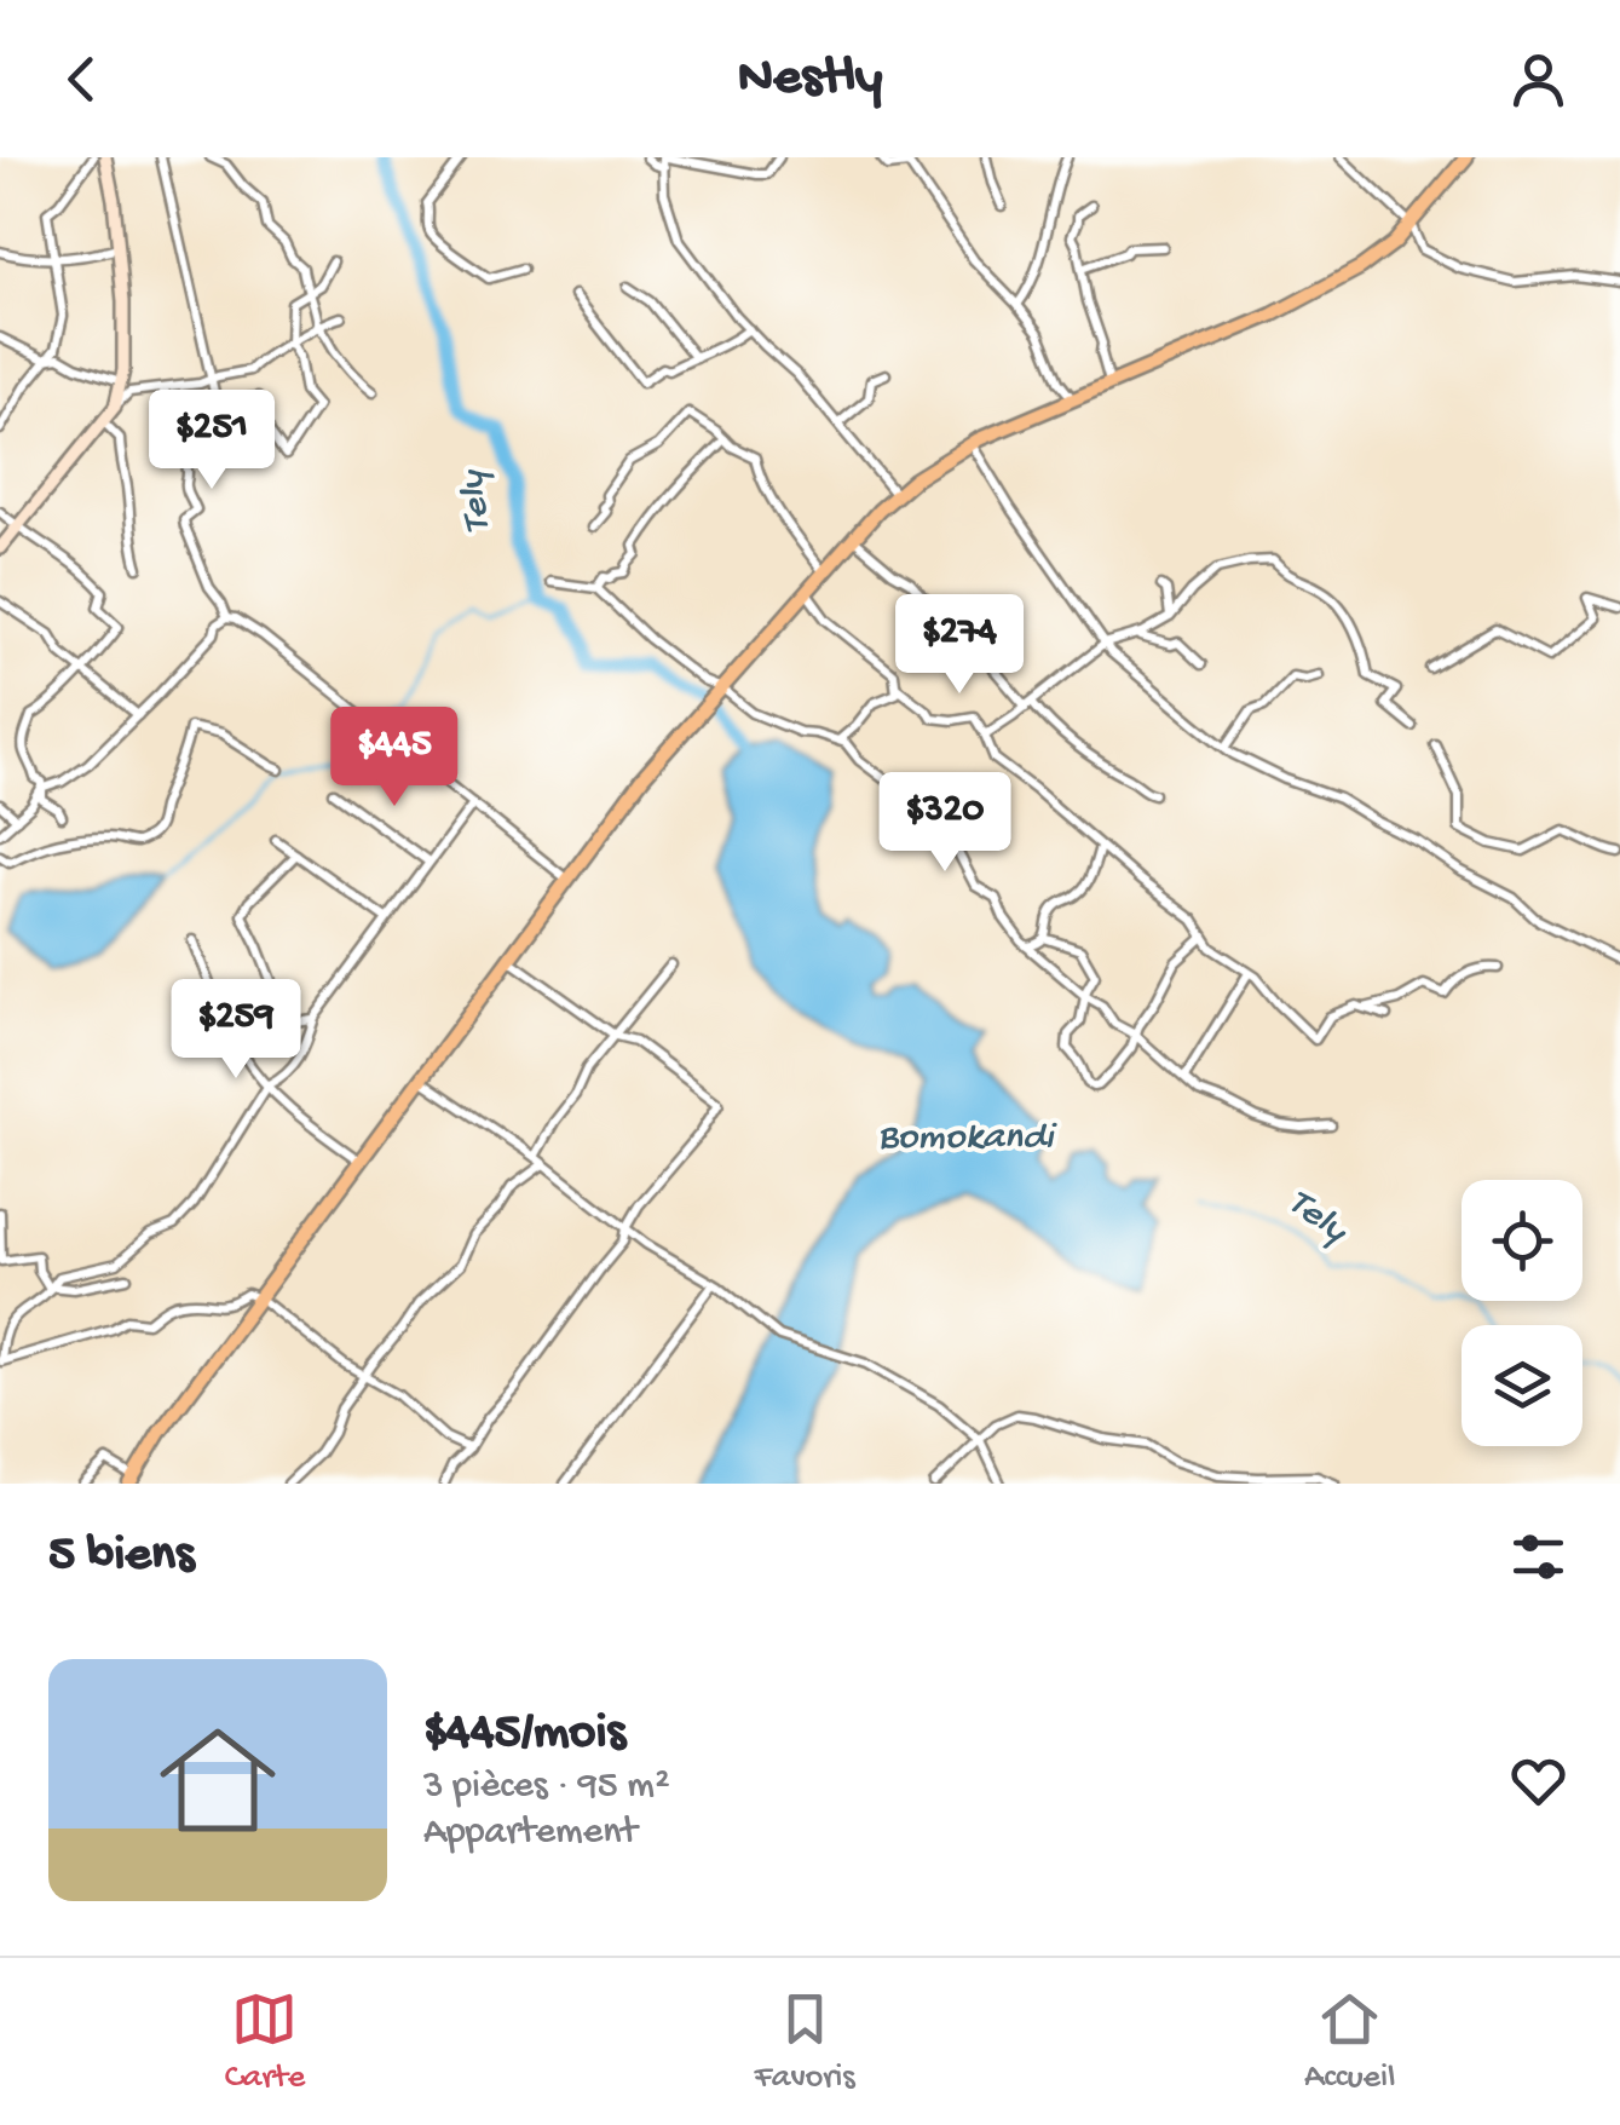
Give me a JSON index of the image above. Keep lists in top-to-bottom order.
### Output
{
  "water": ["Tely", "Bomokandi"],
  "page": {
    "header": "Nestly",
    "price": [
      "$251",
      "$274",
      "$445",
      "$320",
      "$259"
    ],
    "heading": "5 biens",
    "list": [
      {
        "name": "$445/mois",
        "note": "3 pièces · 95 m² · Appartement"
      }
    ],
    "tabs": ["Carte", "Favoris", "Accueil"]
  }
}
